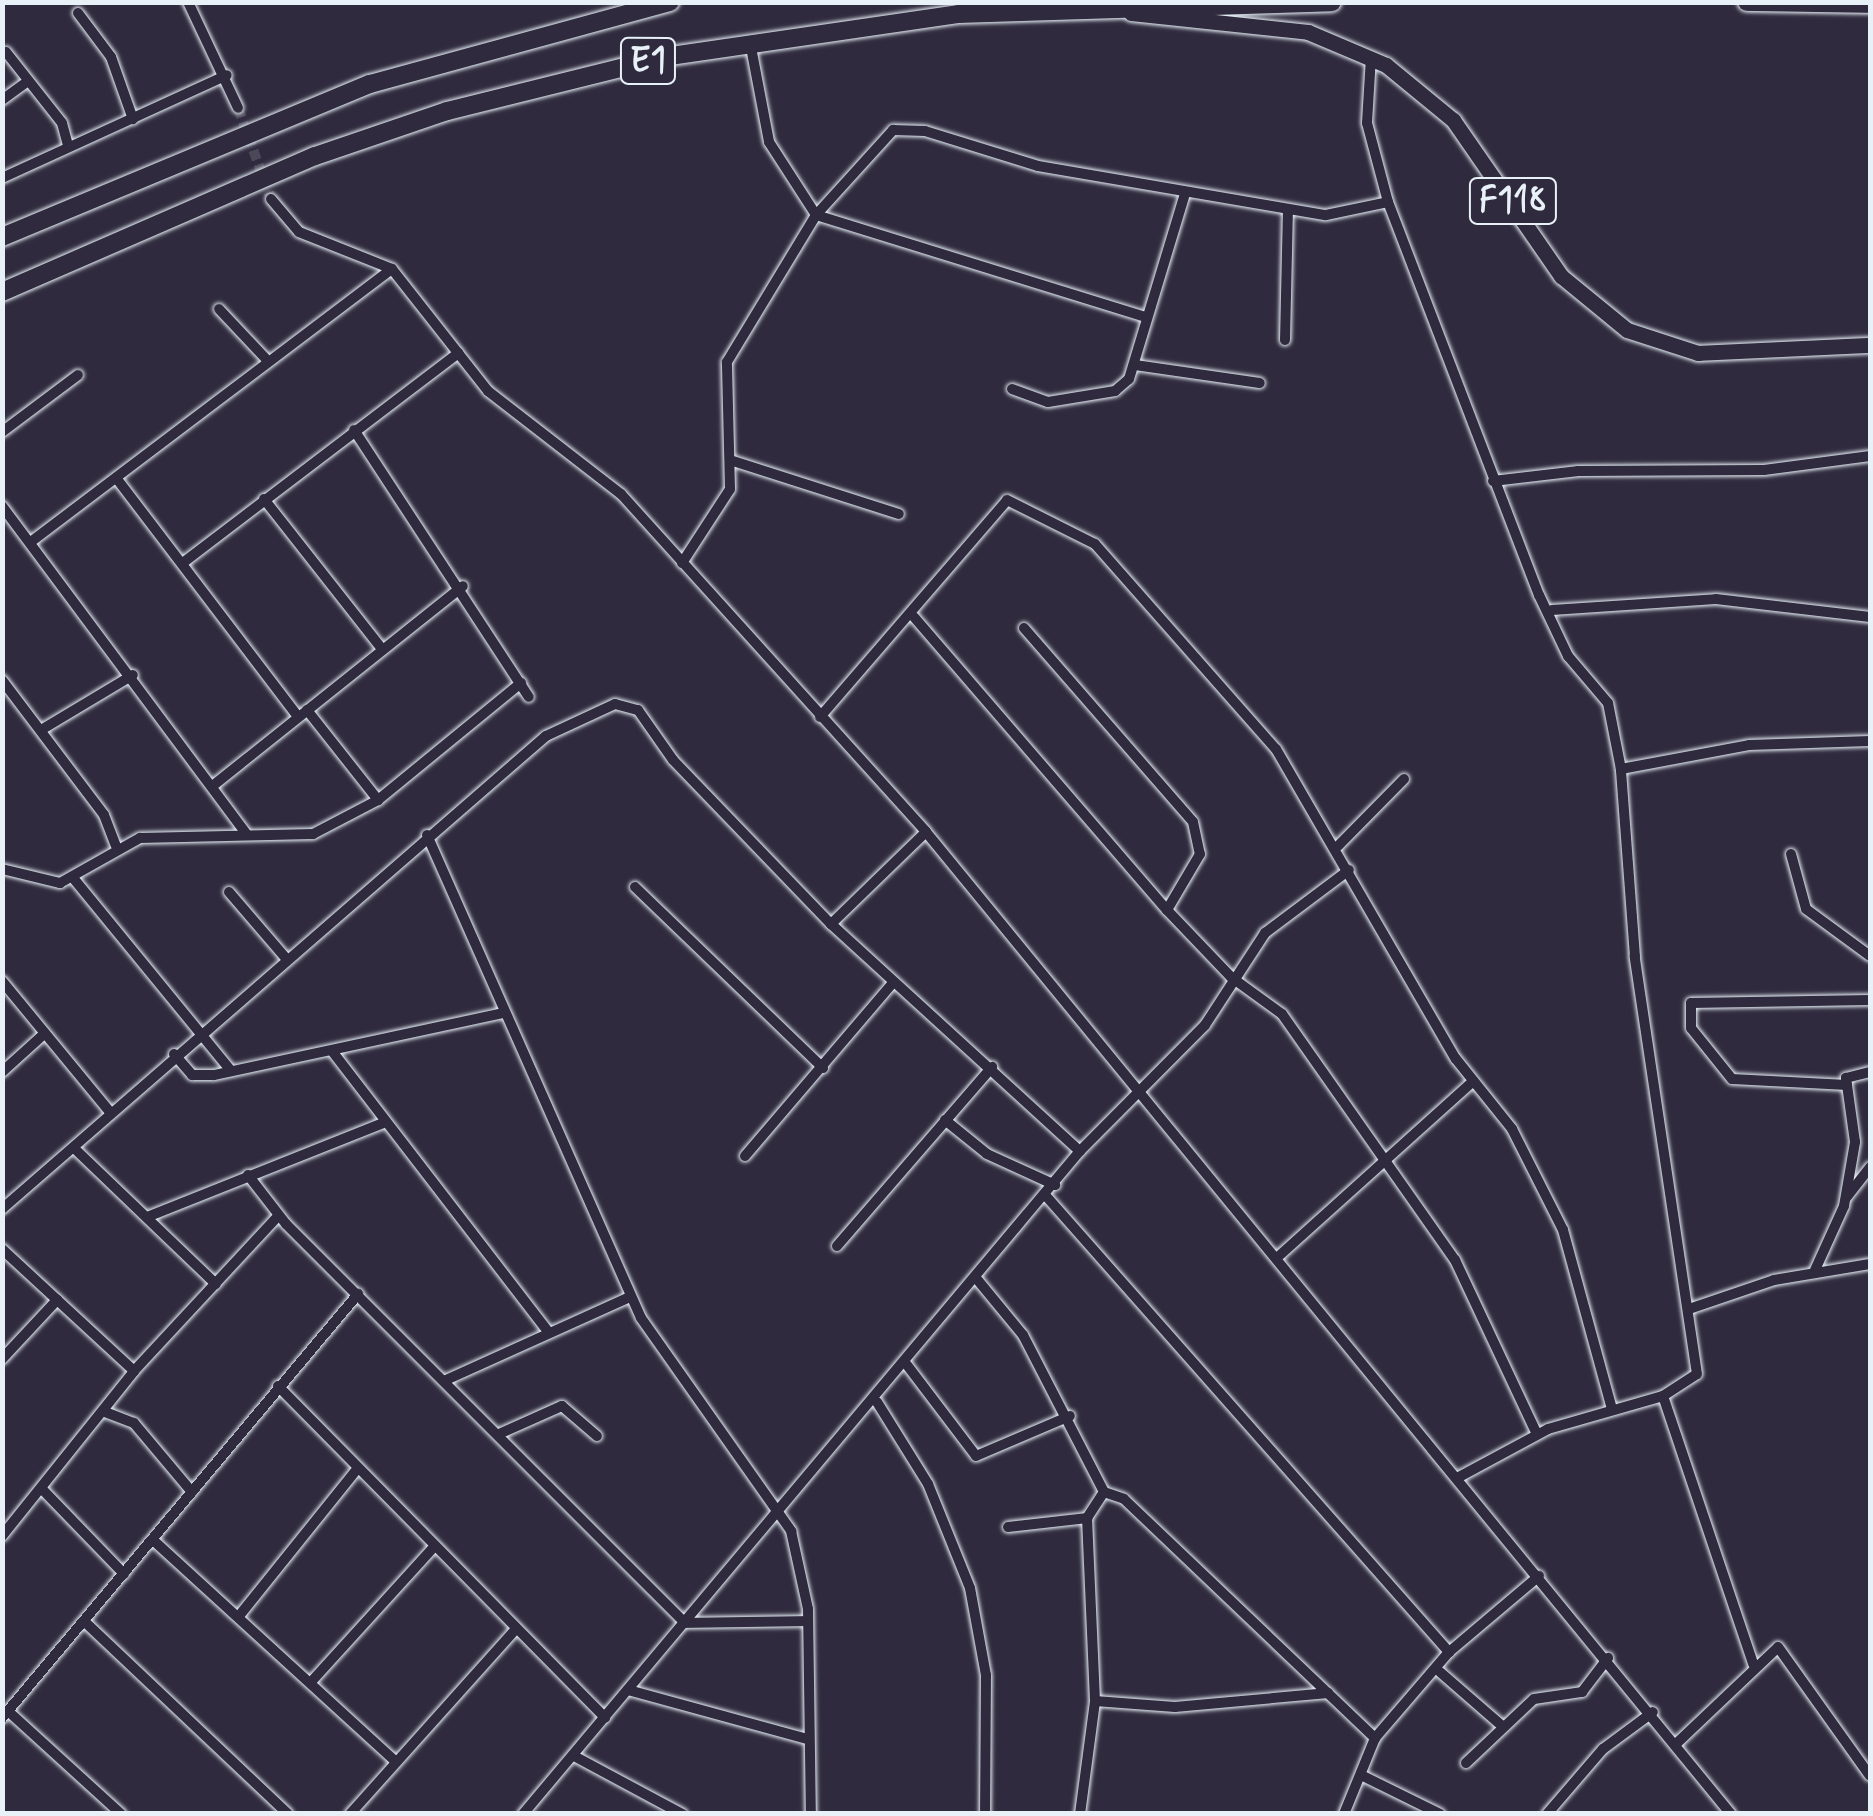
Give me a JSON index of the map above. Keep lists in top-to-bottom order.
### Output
{
  "streets": {
    "highway": ["E1"],
    "main road": ["F118"]
  },
  "crossings": [
    ["E1", "F118"]
  ]
}
